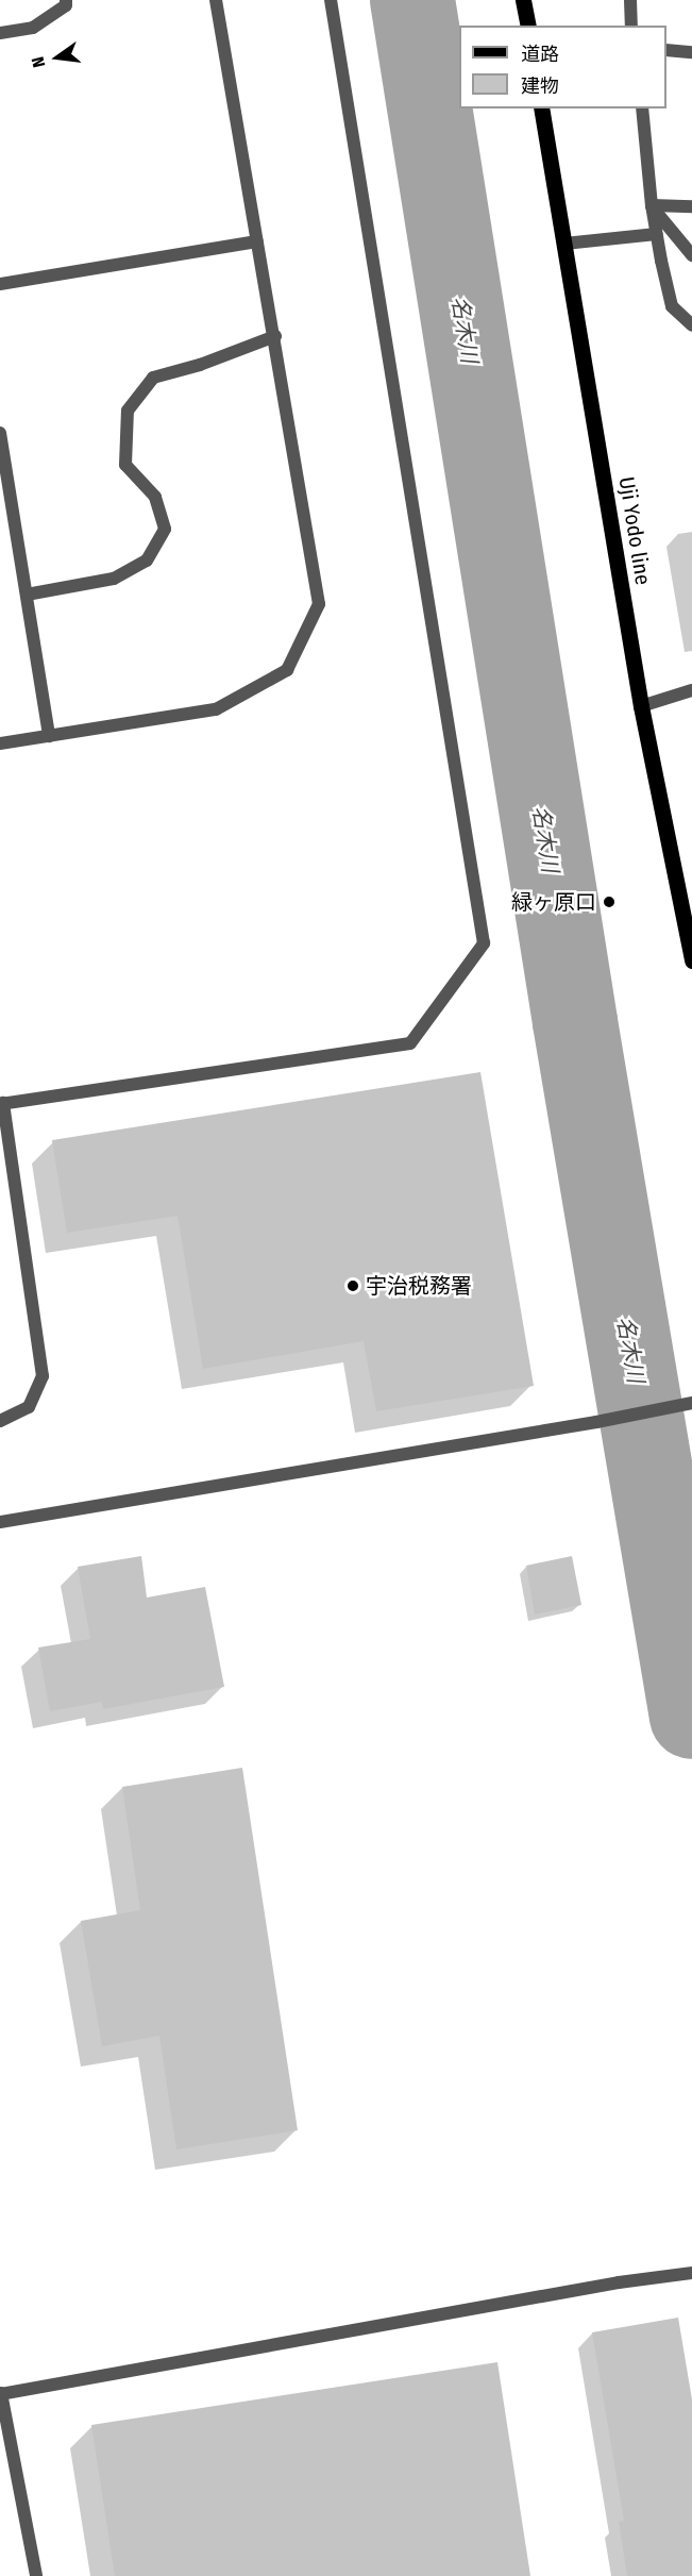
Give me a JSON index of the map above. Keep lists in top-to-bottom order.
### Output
{
  "streets": {
    "main road": ["Uji Yodo line"]
  },
  "water": ["名木川"],
  "places": ["緑ヶ原口", "宇治税務署"],
  "legend": ["道路", "建物"],
  "north": "left"
}
